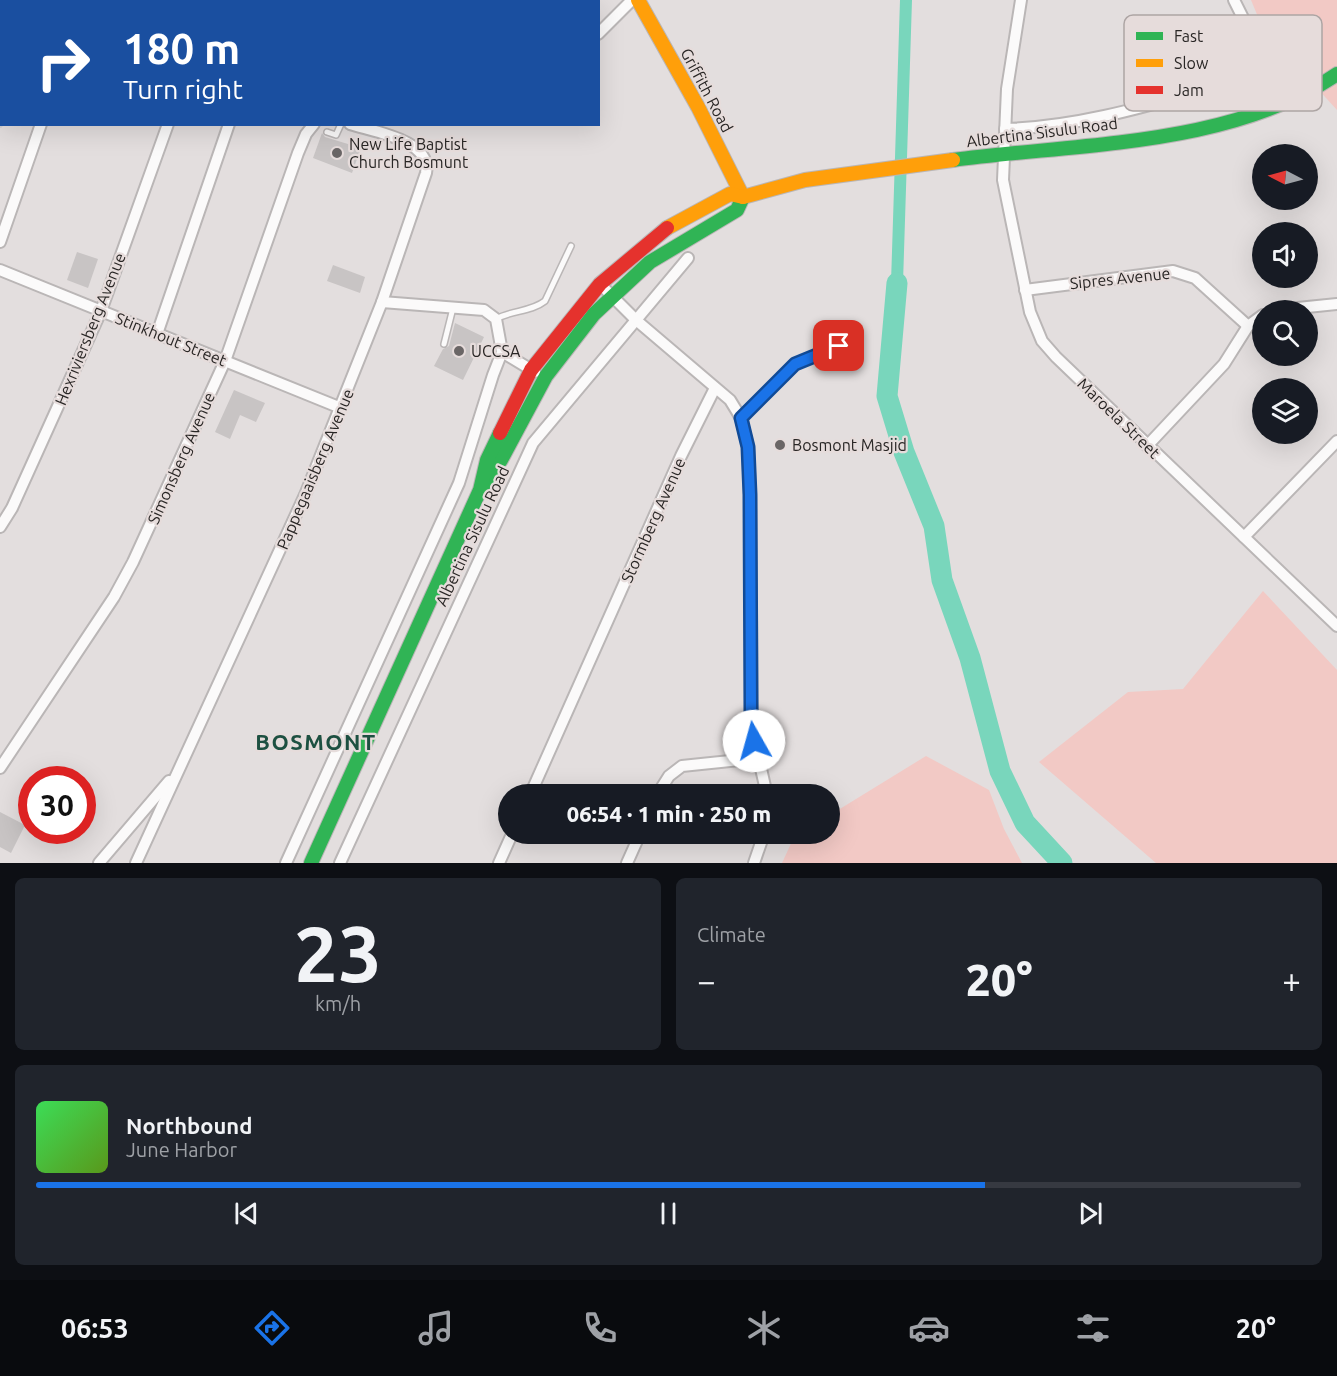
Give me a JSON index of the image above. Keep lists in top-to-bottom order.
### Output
{
  "streets": {
    "main road": ["Griffith Road", "Albertina Sisulu Road"],
    "street": [
      "Sipres Avenue",
      "Hexriviersberg Avenue",
      "Stinkhout Street",
      "Maroela Street",
      "Simonsberg Avenue",
      "Pappegaaisberg Avenue",
      "Stormberg Avenue"
    ]
  },
  "crossings": [
    ["Griffith Road", "Albertina Sisulu Road"],
    ["Albertina Sisulu Road", "Maroela Street"],
    ["Sipres Avenue", "Maroela Street"],
    ["Hexriviersberg Avenue", "Stinkhout Street"],
    ["Stinkhout Street", "Simonsberg Avenue"],
    ["Stinkhout Street", "Pappegaaisberg Avenue"]
  ],
  "districts": ["BOSMONT"],
  "places": ["New Life Baptist Church Bosmunt", "UCCSA", "Bosmont Masjid"],
  "legend": ["Fast", "Slow", "Jam"],
  "north": "left",
  "page": {
    "turn": ["180 m", "Turn right"],
    "limit": "30",
    "trip": "06:54 · 1 min · 250 m",
    "tile": [
      ["23", "km/h"],
      "Climate"
    ],
    "heat": ["−", "20°", "+"],
    "song": ["Northbound", "June Harbor"],
    "tabs": ["06:53", "20°"]
  }
}
